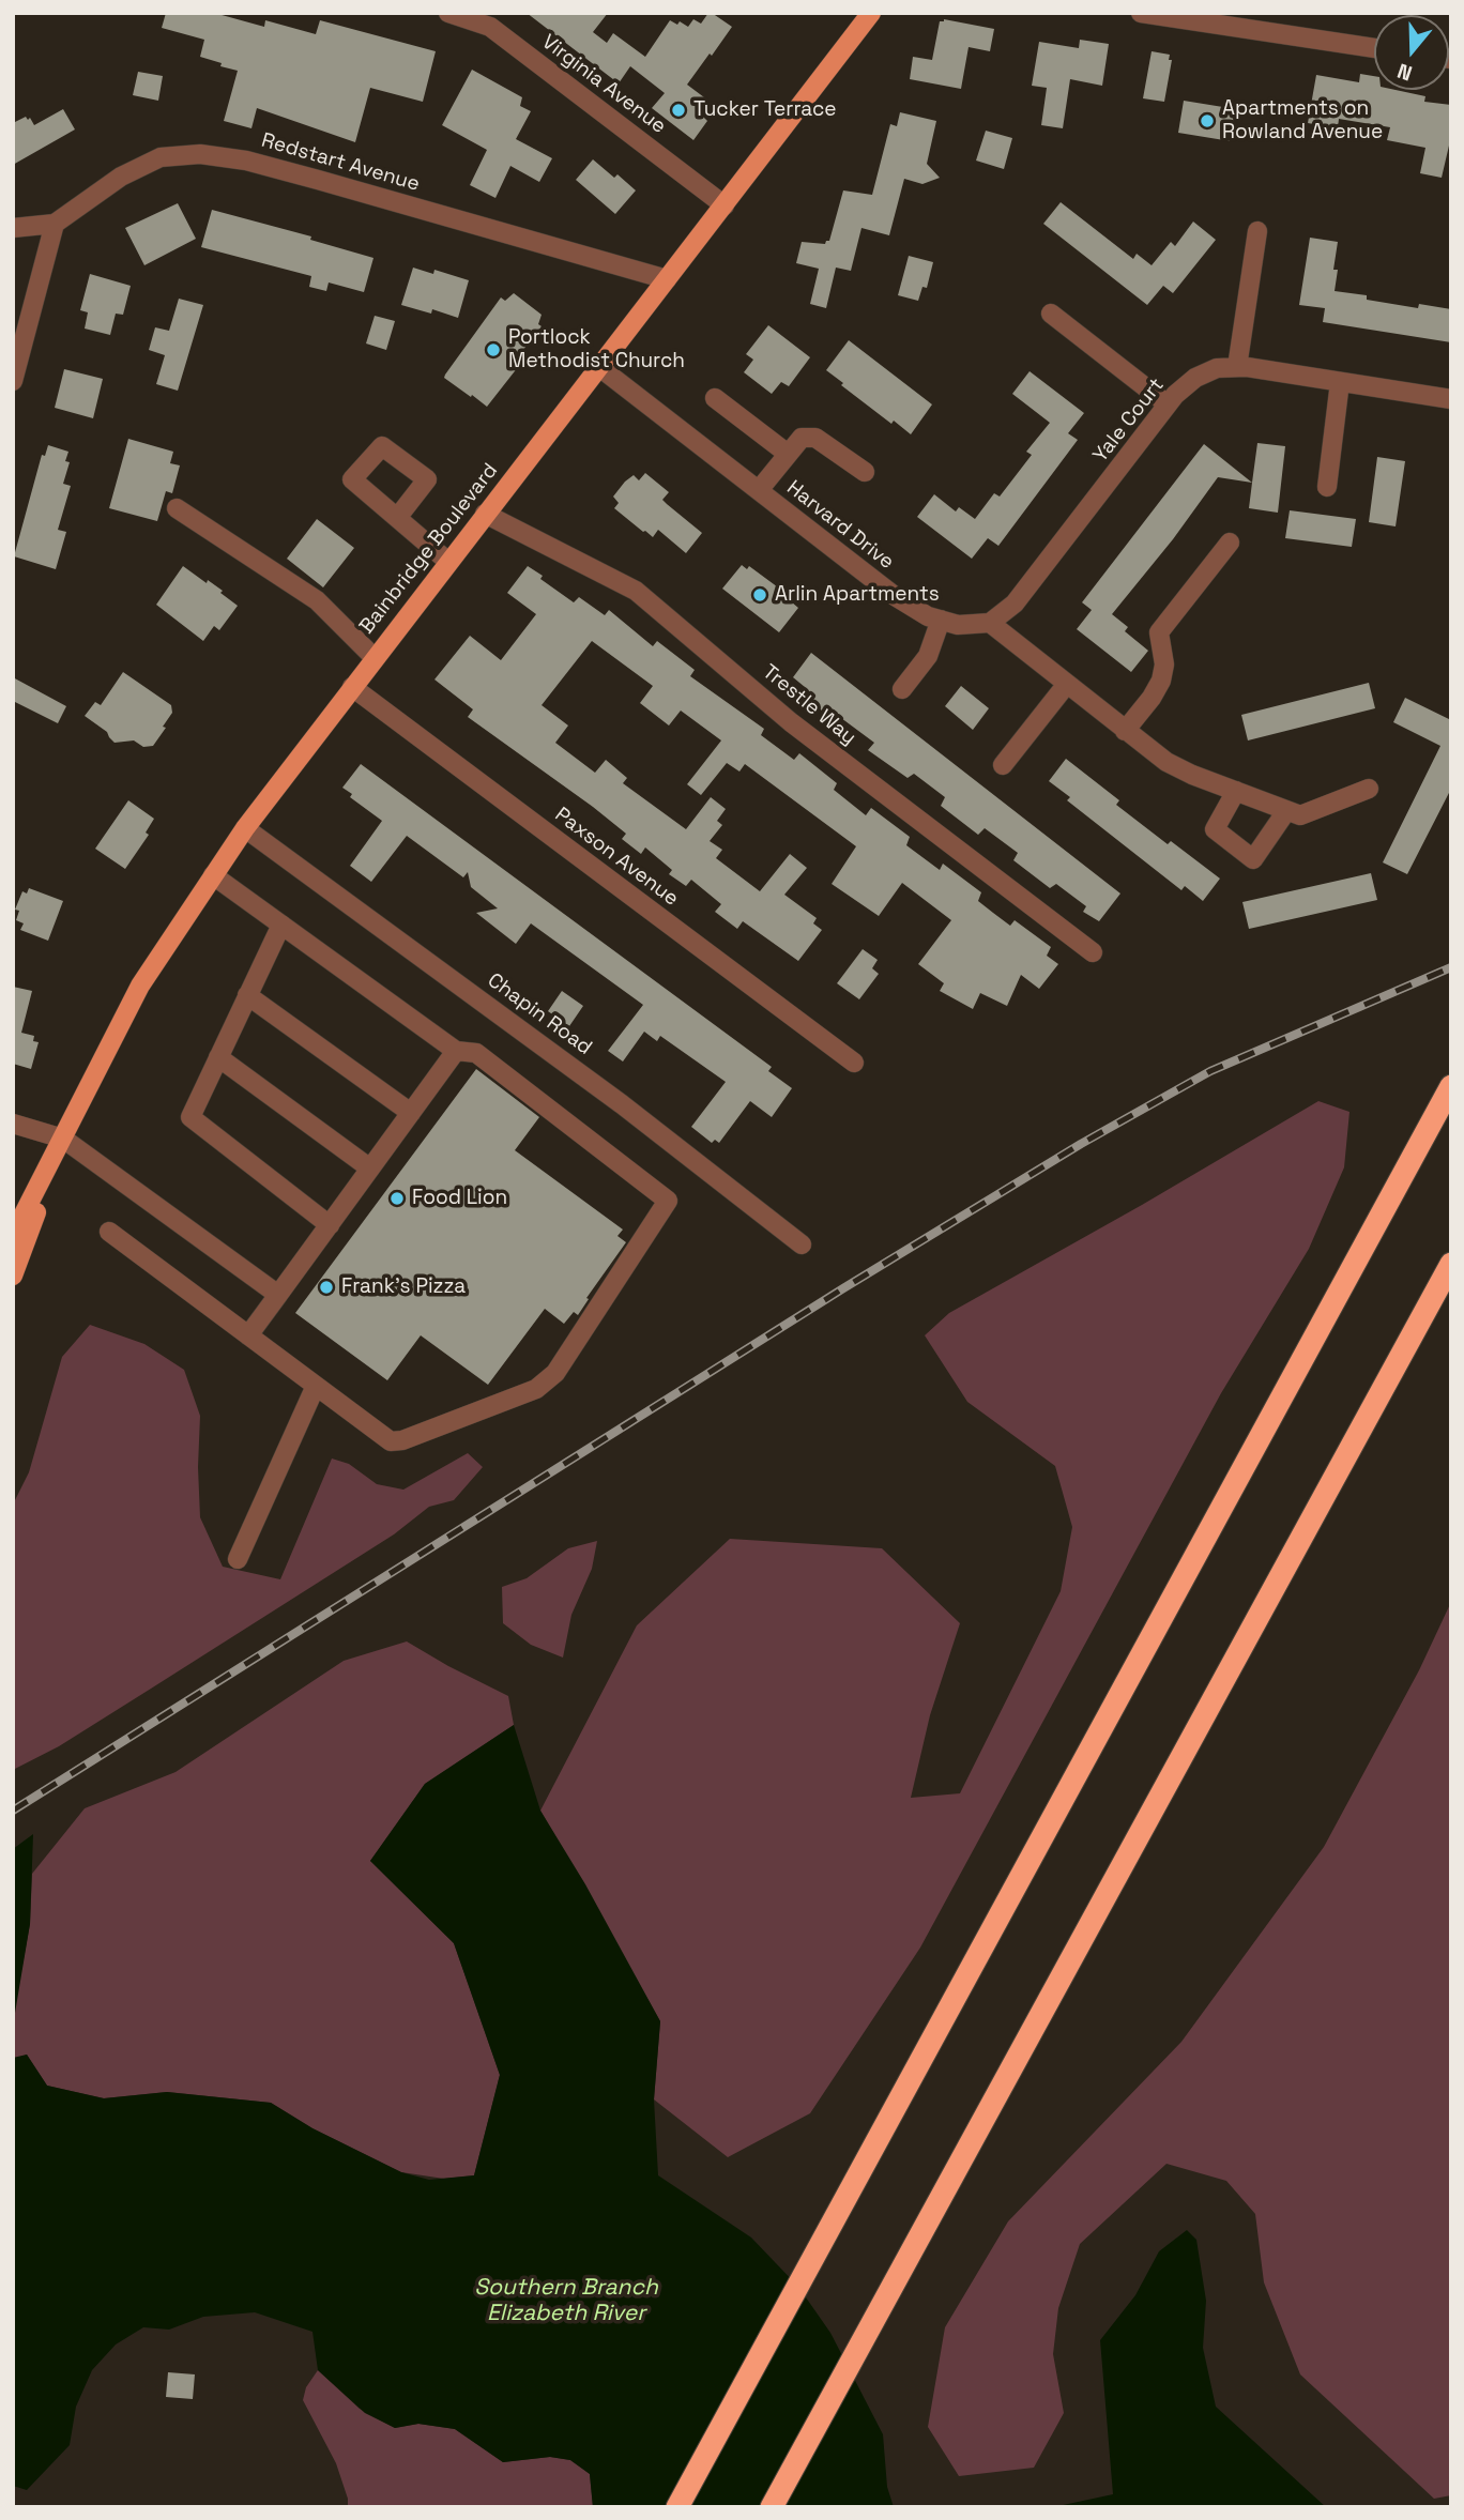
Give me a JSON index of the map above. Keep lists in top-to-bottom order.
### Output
{
  "streets": {
    "main road": ["Bainbridge Boulevard"],
    "street": [
      "Virginia Avenue",
      "Redstart Avenue",
      "Yale Court",
      "Harvard Drive",
      "Trestle Way",
      "Paxson Avenue",
      "Chapin Road"
    ]
  },
  "crossings": [
    ["Virginia Avenue", "Bainbridge Boulevard"],
    ["Redstart Avenue", "Bainbridge Boulevard"],
    ["Yale Court", "Harvard Drive"],
    ["Harvard Drive", "Bainbridge Boulevard"],
    ["Bainbridge Boulevard", "Trestle Way"],
    ["Bainbridge Boulevard", "Paxson Avenue"],
    ["Bainbridge Boulevard", "Chapin Road"]
  ],
  "water": ["Southern Branch Elizabeth River"],
  "places": [
    "Tucker Terrace",
    "Apartments on Rowland Avenue",
    "Portlock Methodist Church",
    "Arlin Apartments",
    "Food Lion",
    "Frank's Pizza"
  ],
  "north": "bottom"
}
